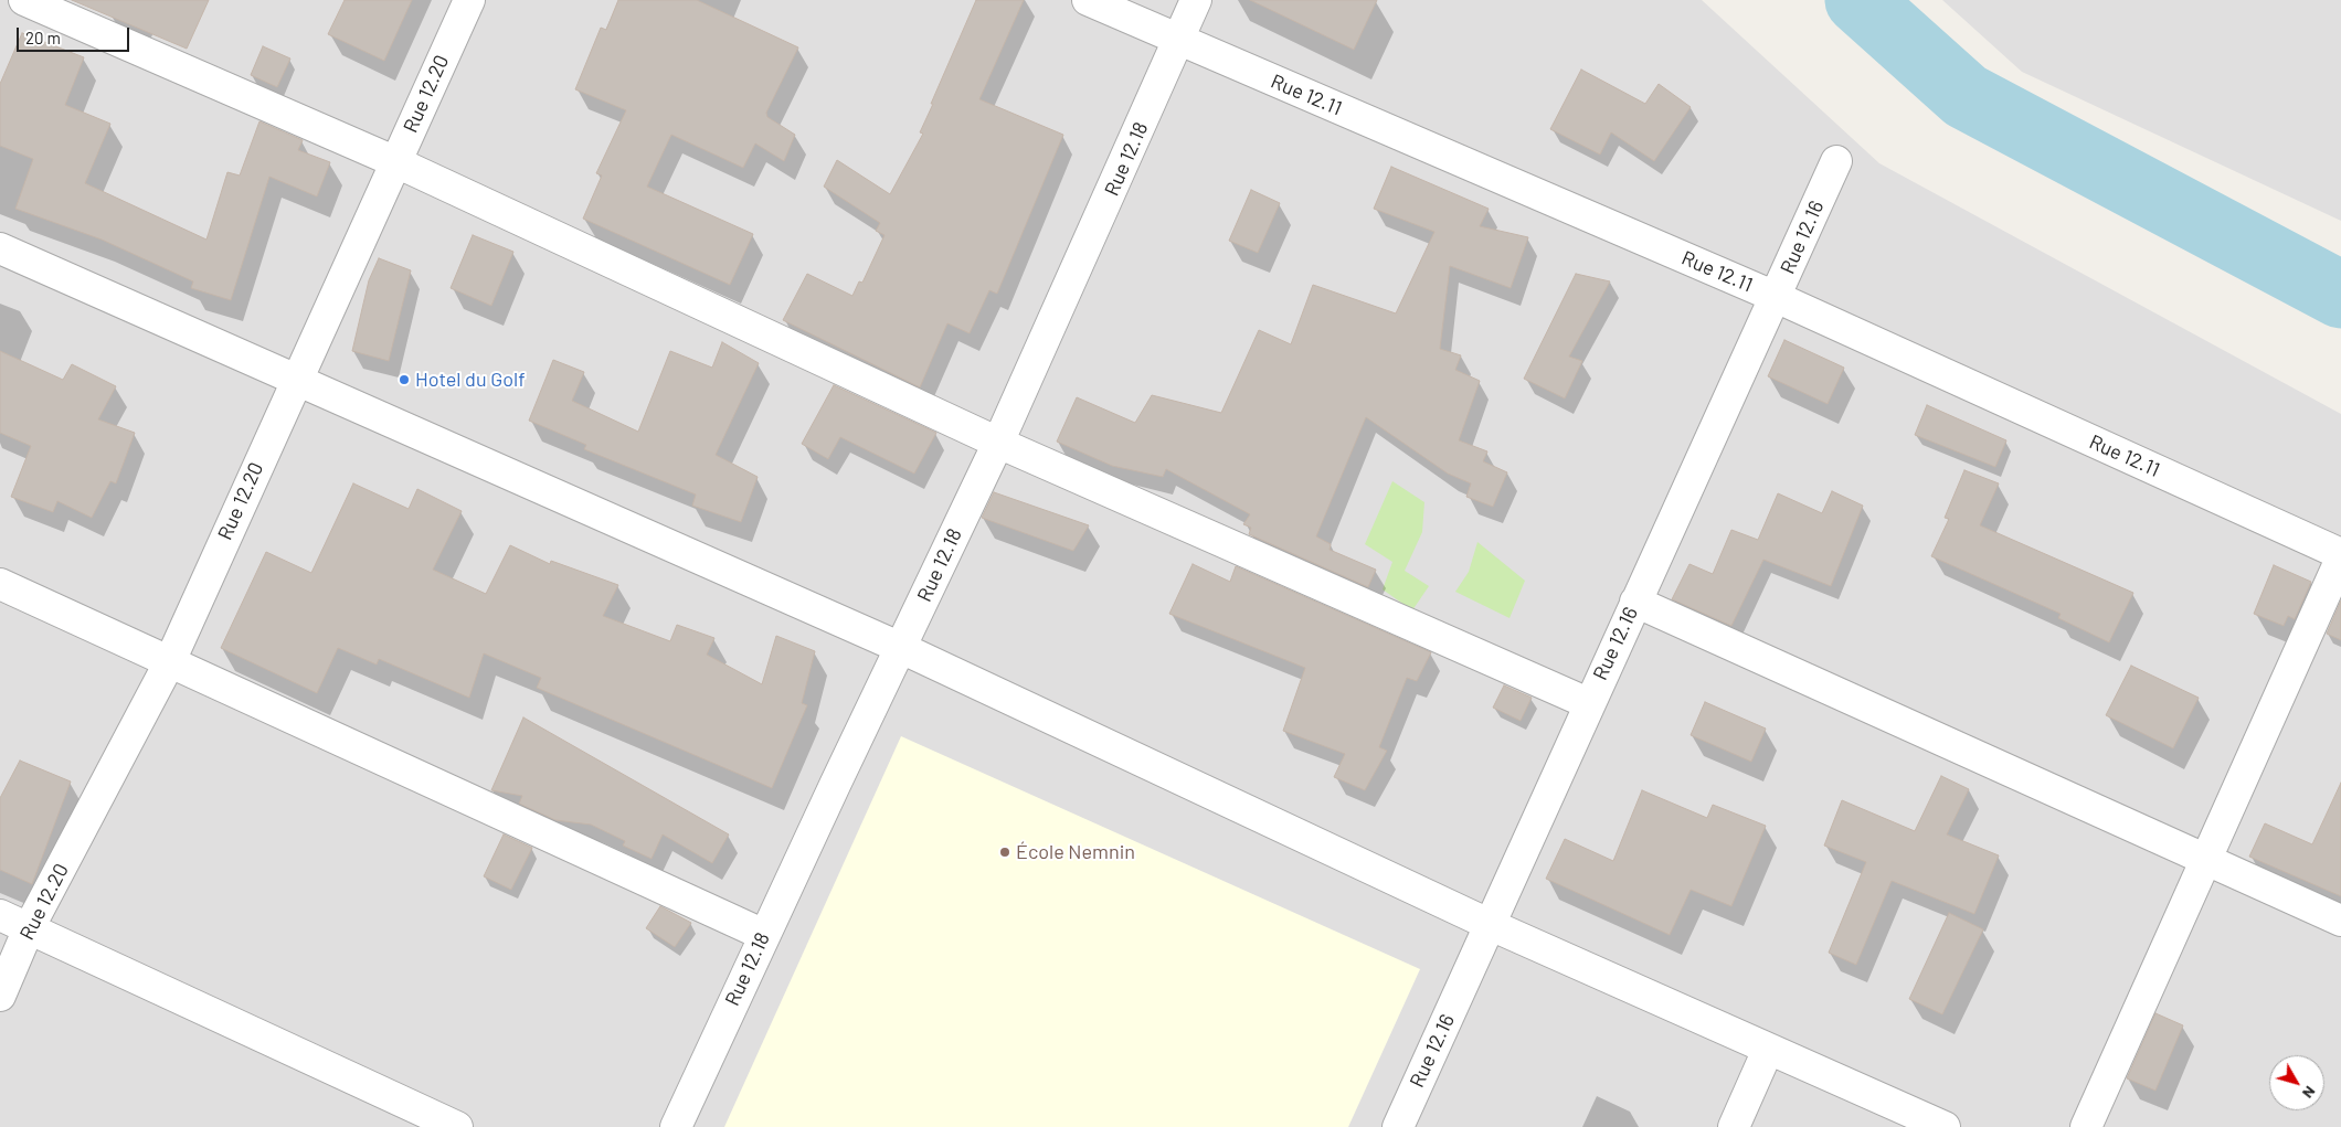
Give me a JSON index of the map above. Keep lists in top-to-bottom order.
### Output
{
  "streets": {
    "street": [
      "Rue 12.20",
      "Rue 12.11",
      "Rue 12.18",
      "Rue 12.16"
    ]
  },
  "crossings": [
    ["Rue 12.11", "Rue 12.18"],
    ["Rue 12.11", "Rue 12.16"]
  ],
  "places": ["Hotel du Golf", "École Nemnin"],
  "scale_bar": "20 m",
  "north": "bottom right"
}
